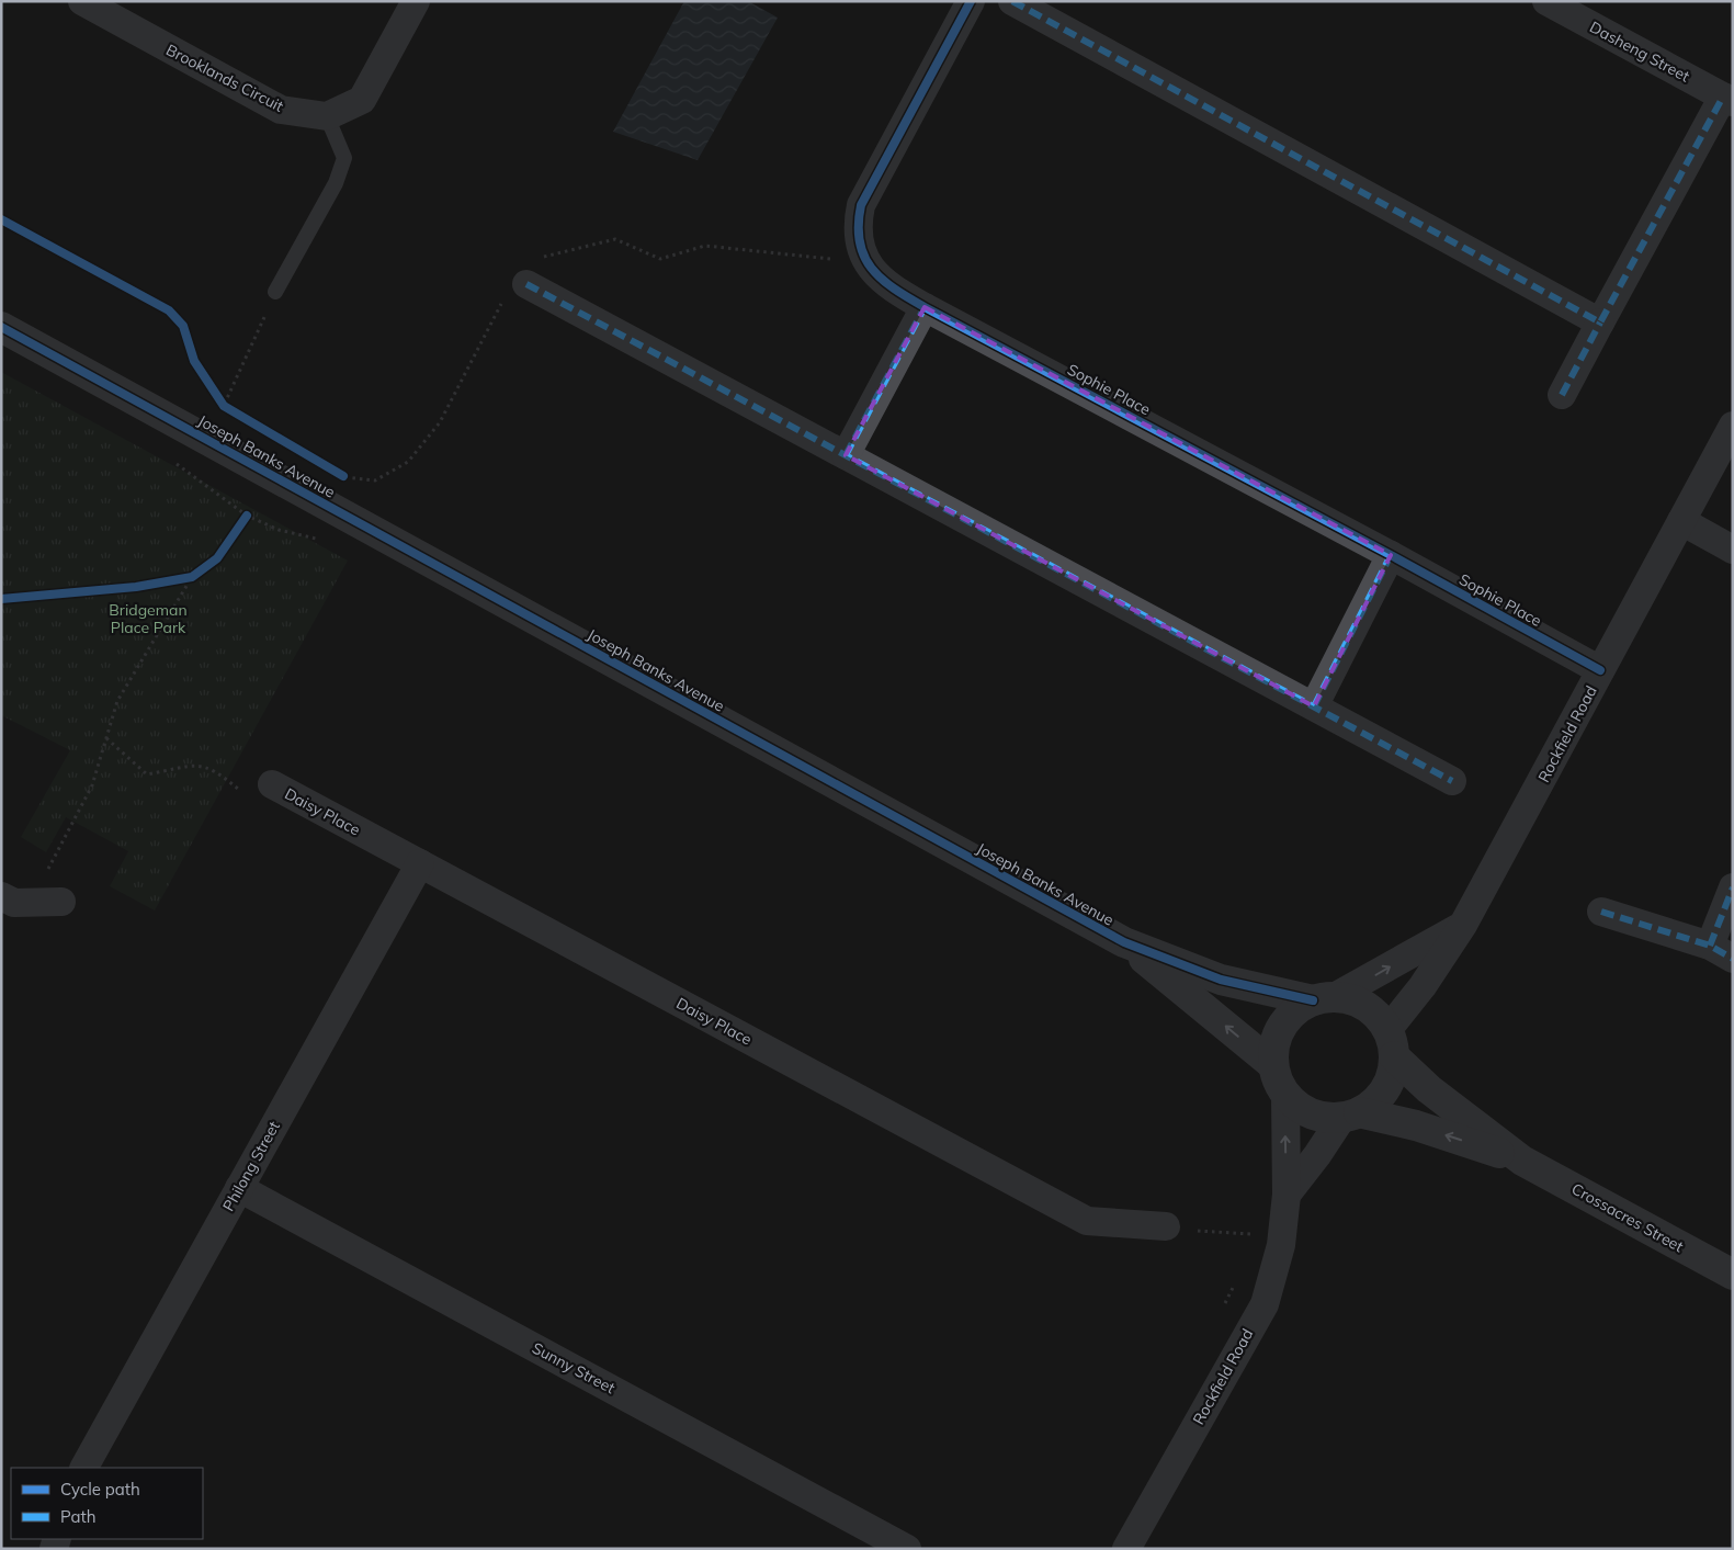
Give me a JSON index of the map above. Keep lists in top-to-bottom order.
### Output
{
  "streets": {
    "street": [
      "Dasheng Street",
      "Brooklands Circuit",
      "Sophie Place",
      "Joseph Banks Avenue",
      "Rockfield Road",
      "Daisy Place",
      "Philong Street",
      "Crossacres Street",
      "Sunny Street"
    ]
  },
  "crossings": [
    ["Sophie Place", "Rockfield Road"],
    ["Joseph Banks Avenue", "Rockfield Road"],
    ["Joseph Banks Avenue", "Crossacres Street"],
    ["Rockfield Road", "Crossacres Street"],
    ["Daisy Place", "Philong Street"],
    ["Philong Street", "Sunny Street"]
  ],
  "parks": ["Bridgeman Place Park"],
  "legend": ["Cycle path", "Path"]
}
